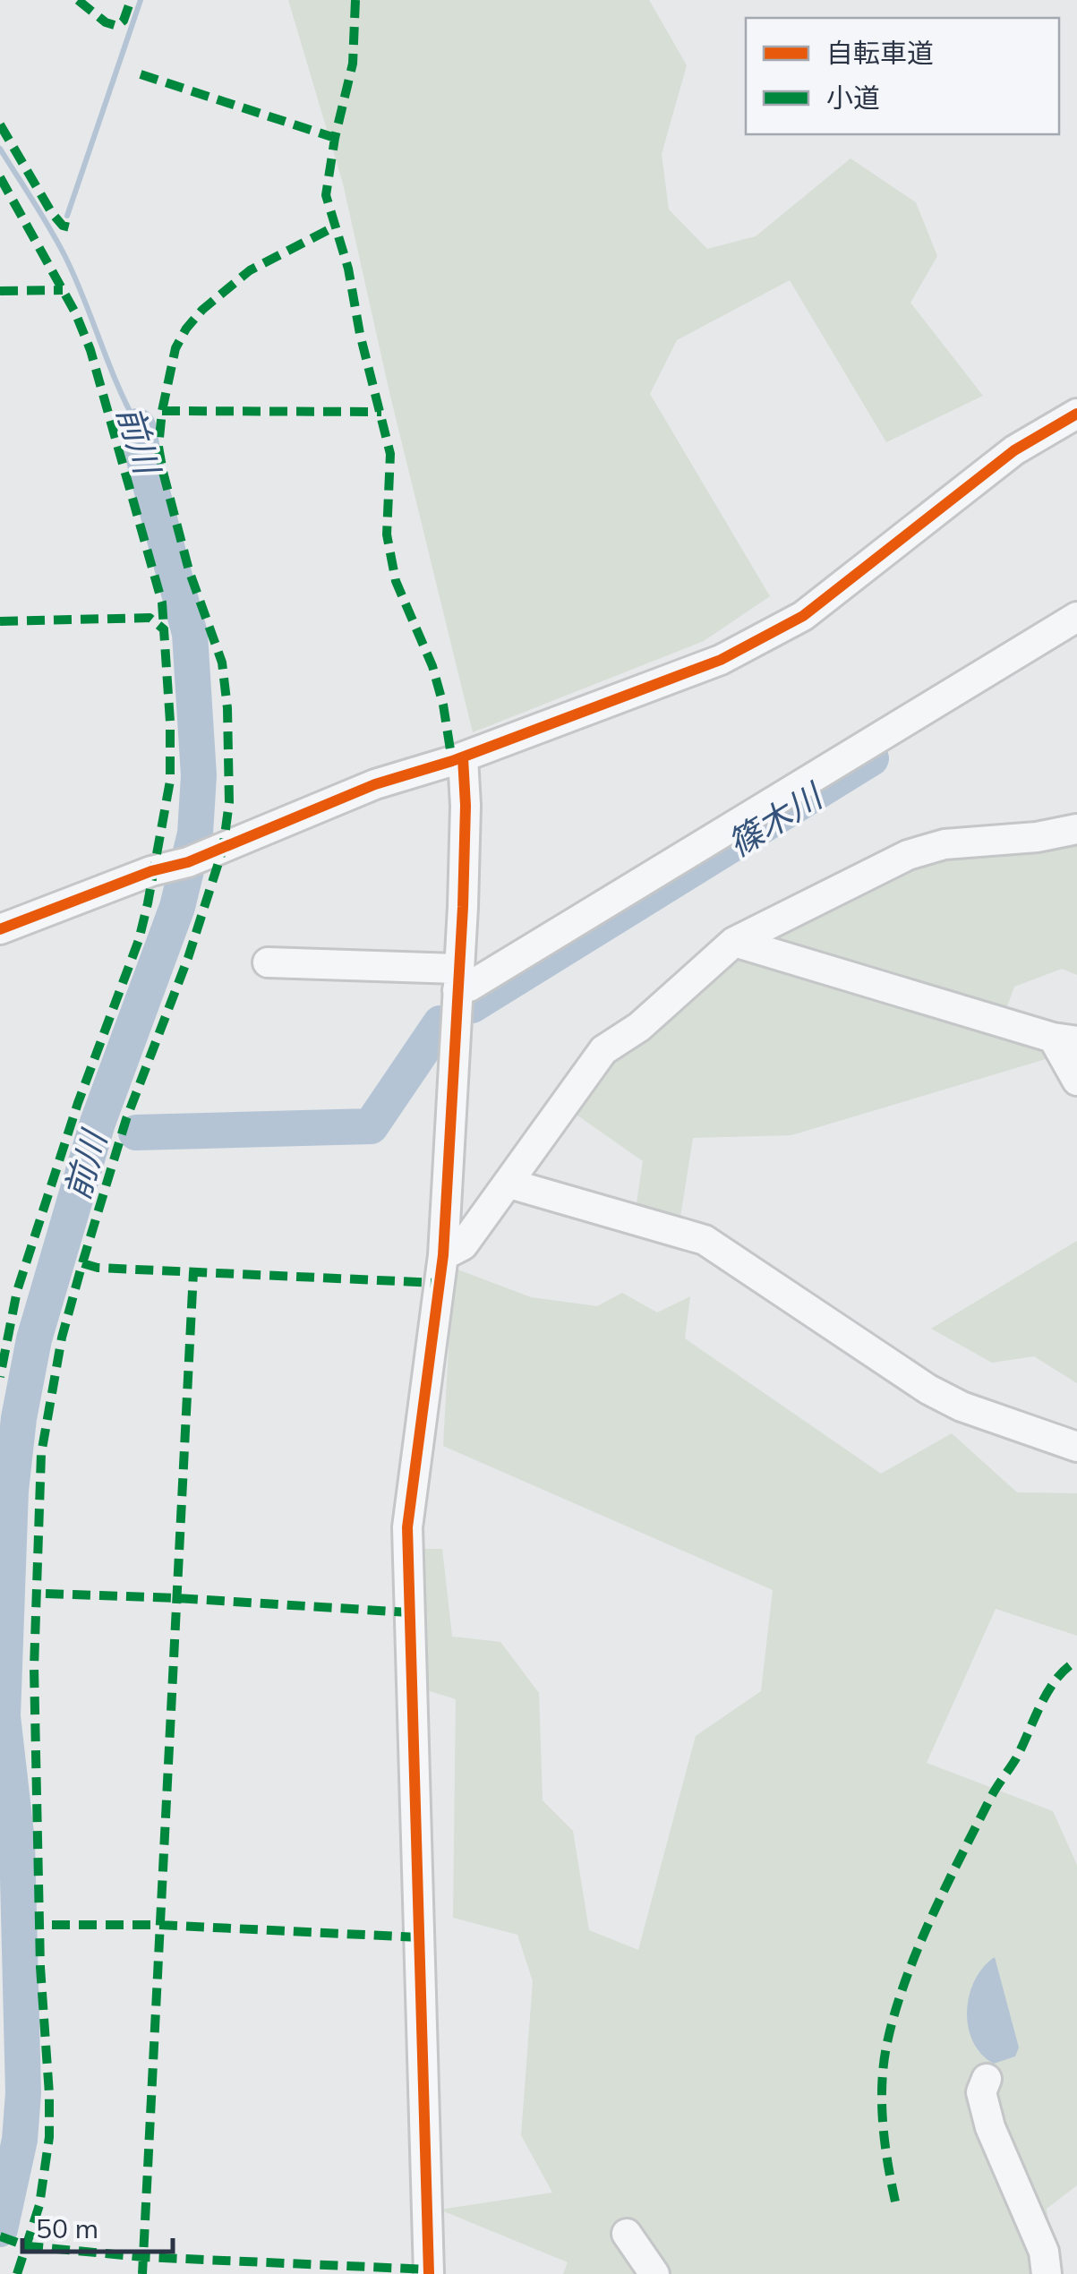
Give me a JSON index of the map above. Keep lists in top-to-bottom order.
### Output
{
  "water": ["前川", "篠木川"],
  "legend": ["自転車道", "小道"],
  "scale_bar": "50 m"
}
